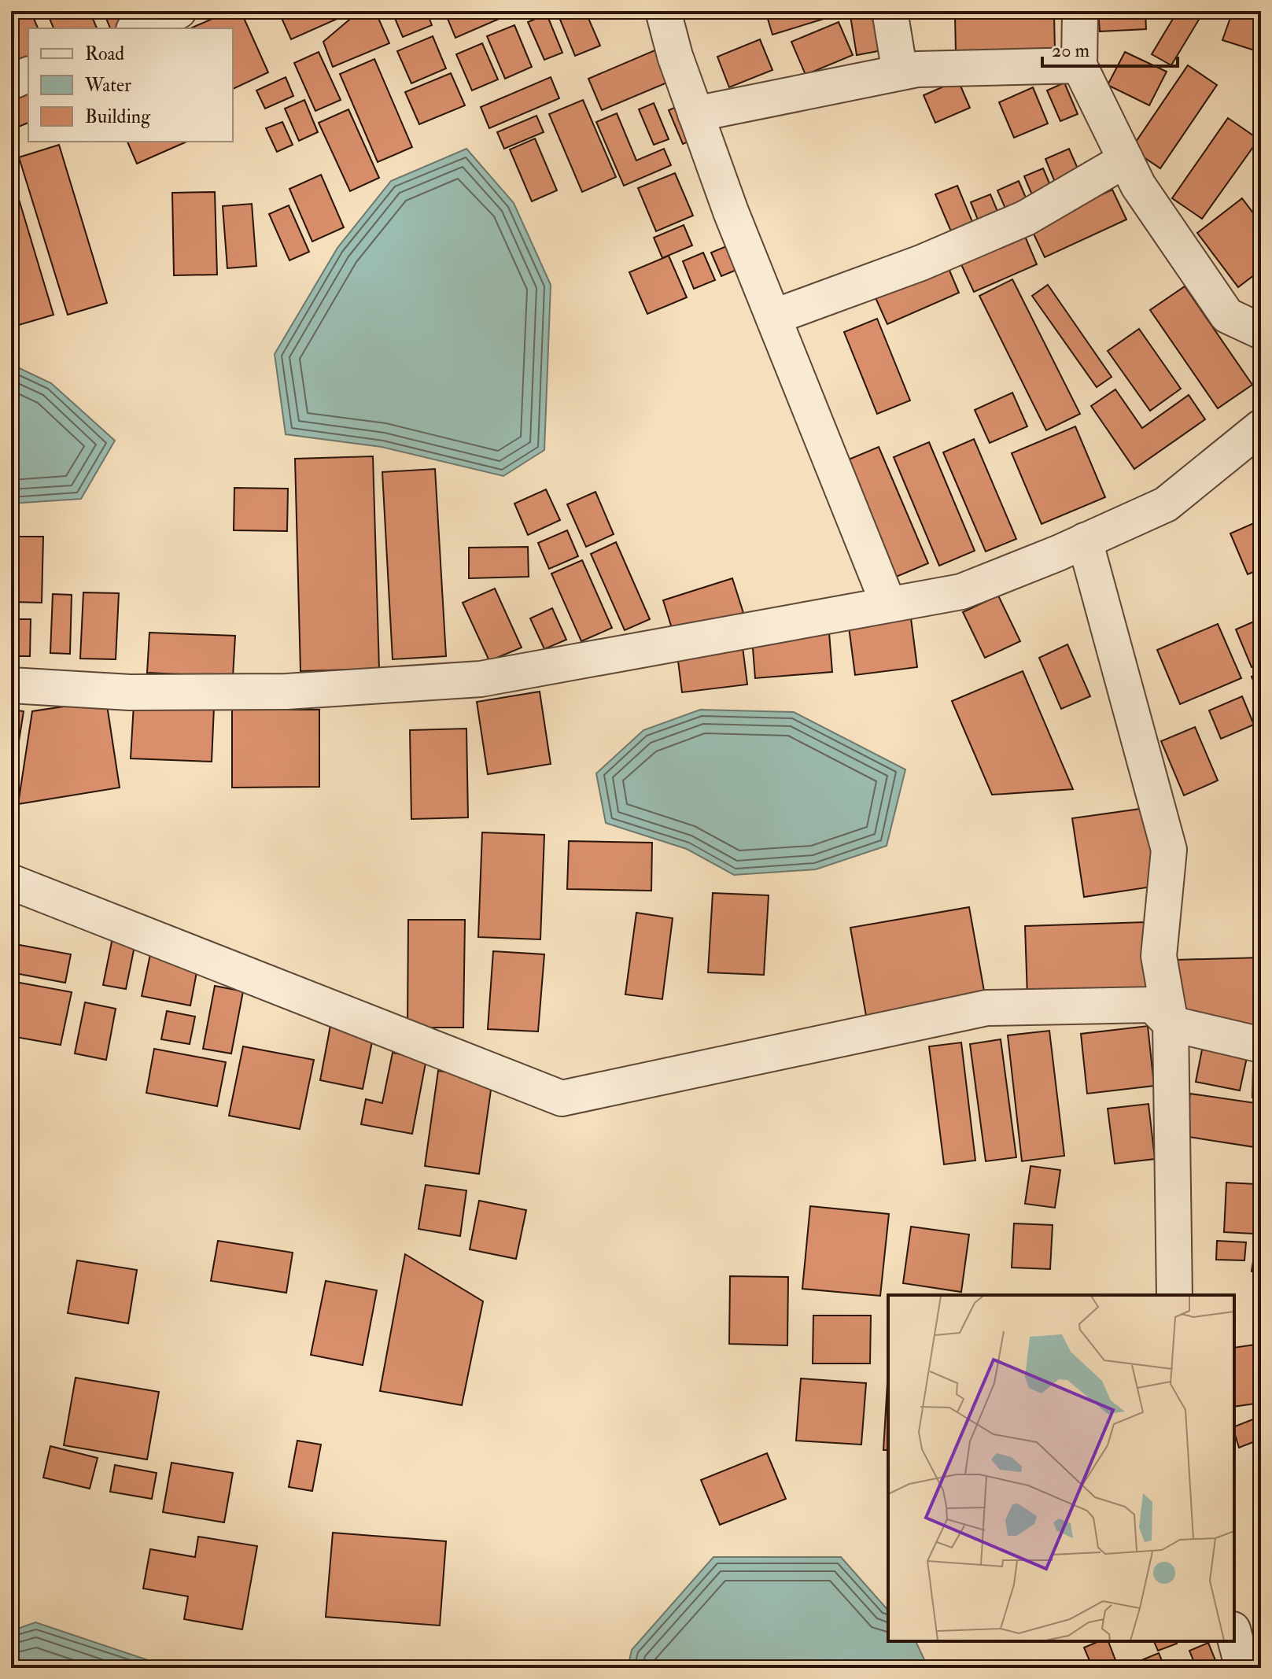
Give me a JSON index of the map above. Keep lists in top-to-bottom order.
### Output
{
  "legend": ["Road", "Water", "Building"],
  "scale_bar": "20 m"
}
